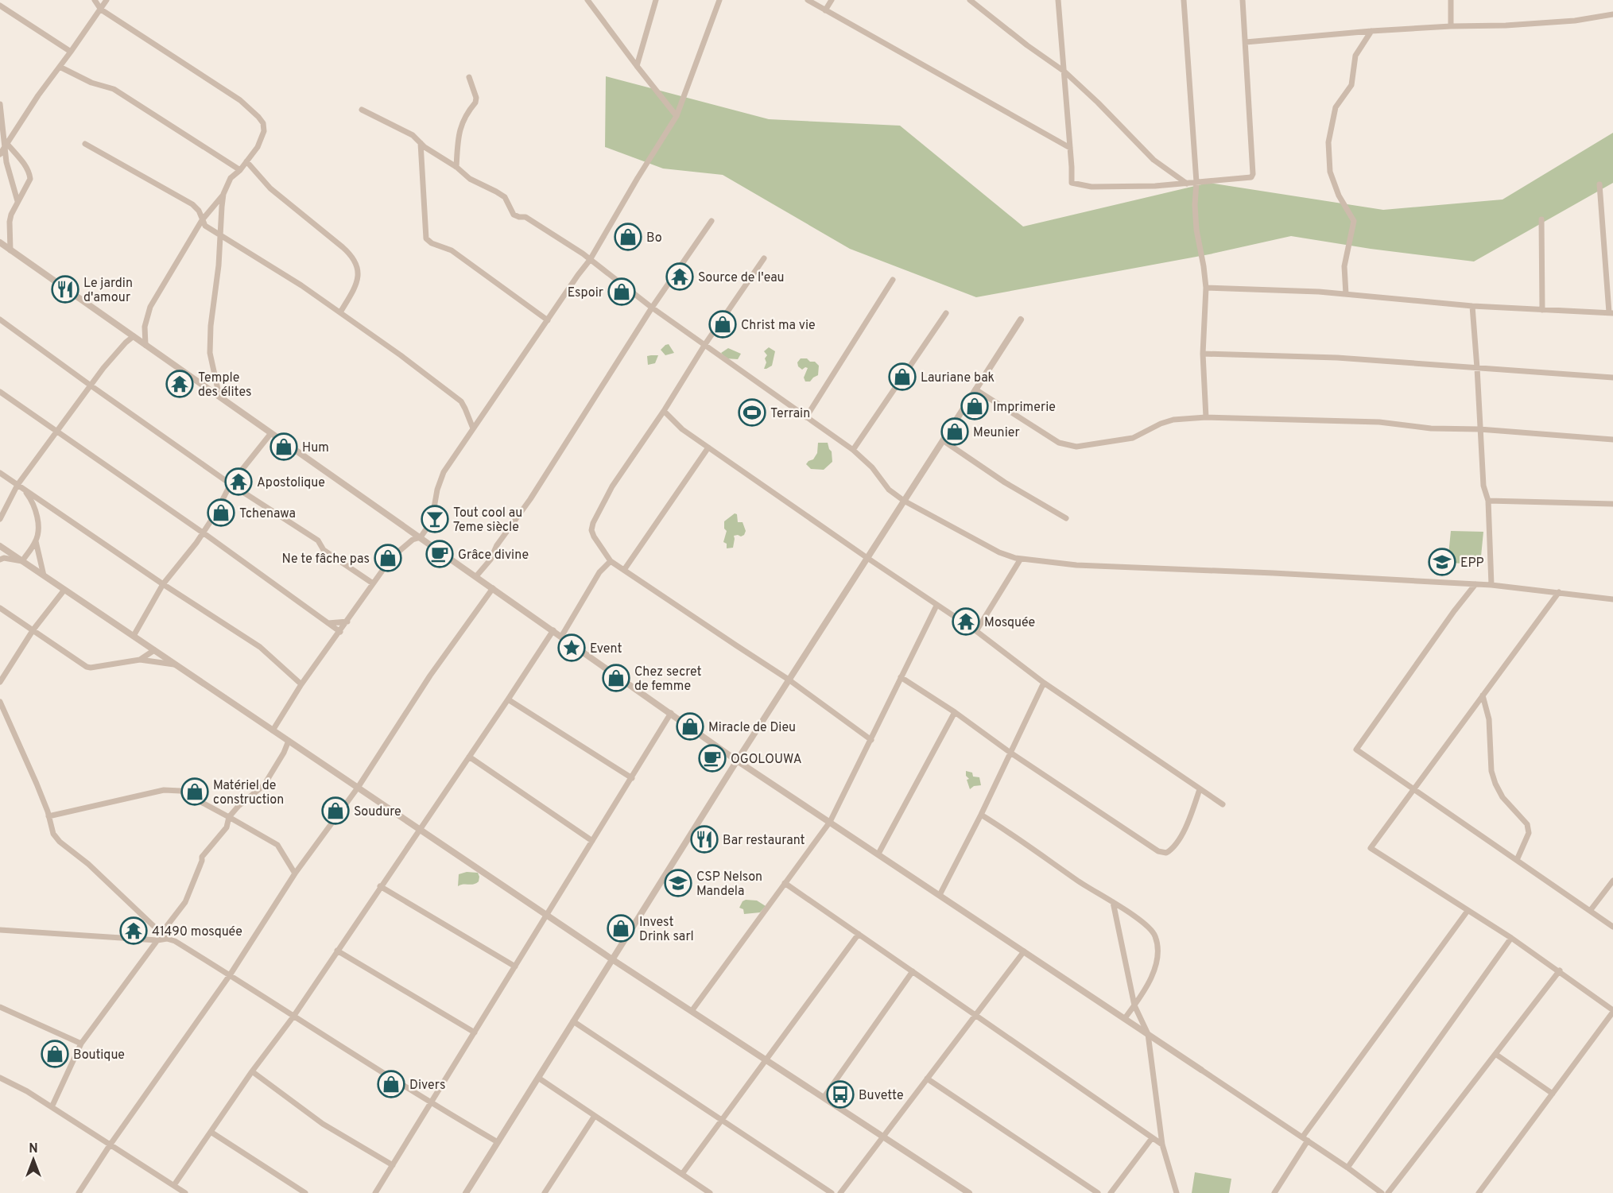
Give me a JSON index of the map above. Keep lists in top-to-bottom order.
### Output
{
  "places": {
    "shop": [
      "Bo",
      "Espoir",
      "Christ ma vie",
      "Lauriane bak",
      "Imprimerie",
      "Meunier",
      "Hum",
      "Tchenawa",
      "Ne te fâche pas",
      "Chez secret de femme",
      "Miracle de Dieu",
      "Matériel de construction",
      "Soudure",
      "Invest Drink sarl",
      "Boutique",
      "Divers"
    ],
    "temple": [
      "Source de l'eau",
      "Temple des élites",
      "Apostolique",
      "Mosquée",
      "41490 mosquée"
    ],
    "restaurant": ["Le jardin d'amour", "Bar restaurant"],
    "sports": ["Terrain"],
    "bar": ["Tout cool au 7eme siècle"],
    "cafe": ["Grâce divine", "OGOLOUWA"],
    "school or university": ["EPP", "CSP Nelson Mandela"],
    "place": ["Event"],
    "bus stop": ["Buvette"]
  },
  "north": "top"
}
